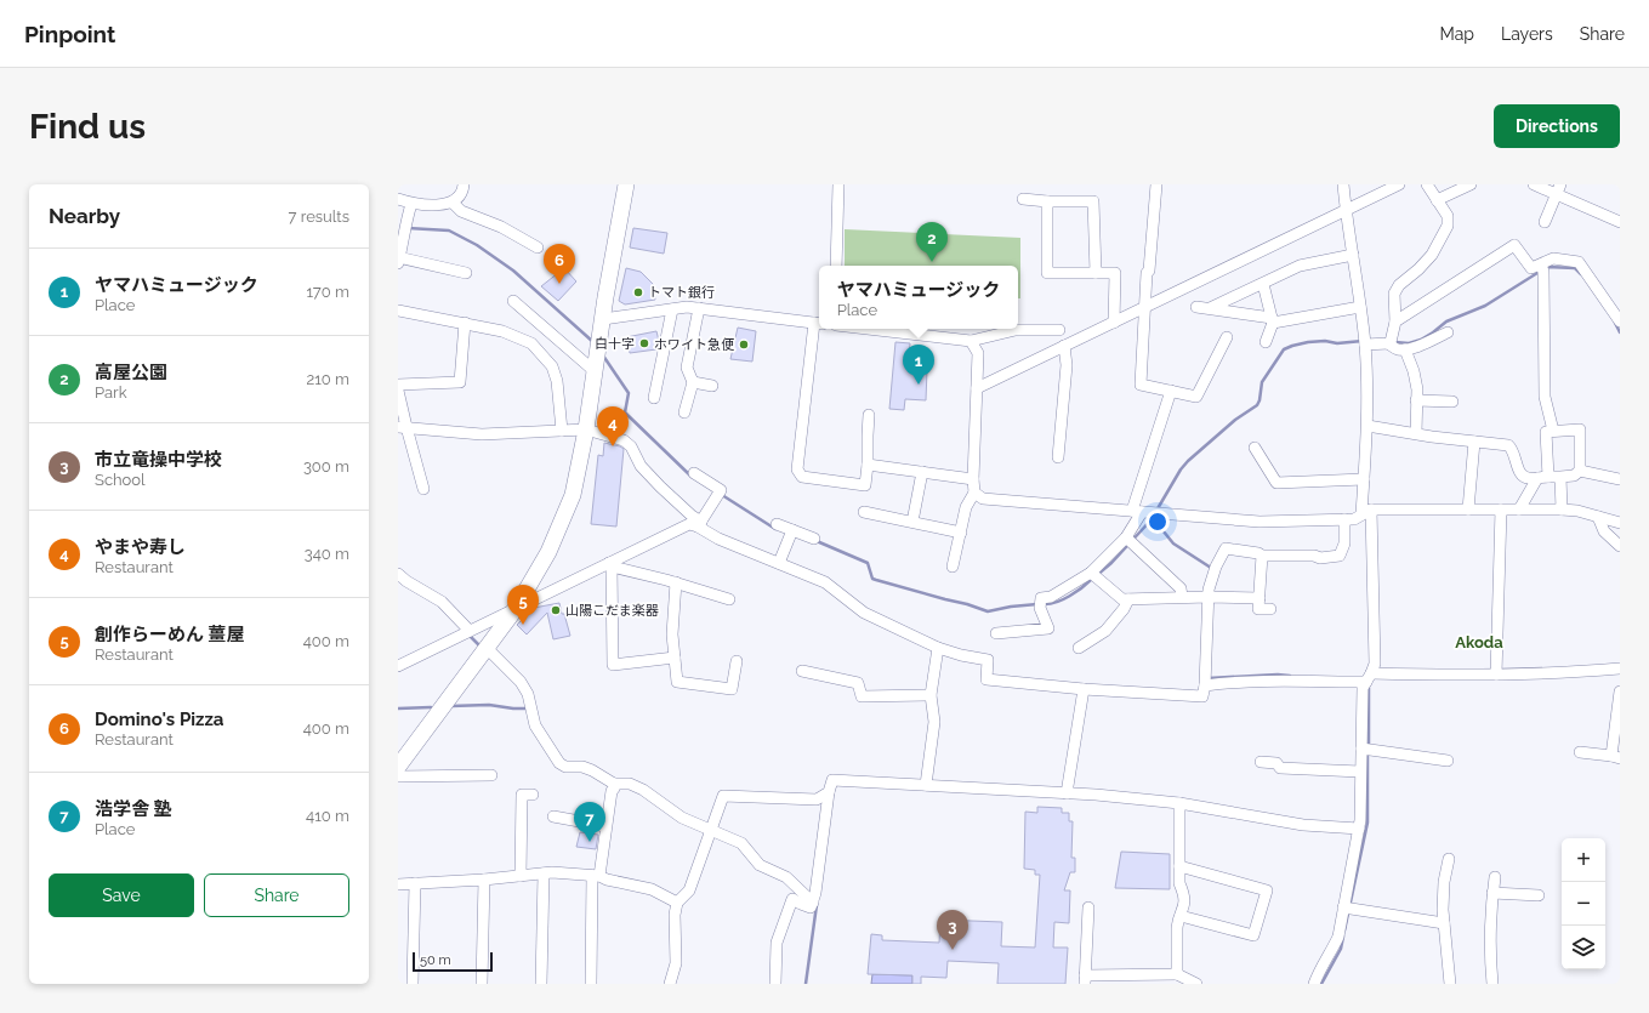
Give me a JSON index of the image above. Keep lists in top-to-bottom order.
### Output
{
  "districts": ["Akoda"],
  "places": [
    "トマト銀行",
    "白十字",
    "ホワイト急便",
    "山陽こだま楽器"
  ],
  "scale_bar": "50 m",
  "page": {
    "header": "Pinpoint",
    "nav": ["Map", "Layers", "Share"],
    "buttons": [
      "Directions",
      ["Save", "Share"]
    ],
    "title": "Find us",
    "heading": ["Nearby", "7 results"],
    "pins": [
      "2",
      "6",
      "1",
      "4",
      "5",
      "7",
      "3"
    ],
    "list": [
      {
        "mark": "1",
        "name": "ヤマハミュージック",
        "note": "Place",
        "value": "170 m"
      },
      {
        "mark": "2",
        "name": "高屋公園",
        "note": "Park",
        "value": "210 m"
      },
      {
        "mark": "3",
        "name": "市立竜操中学校",
        "note": "School",
        "value": "300 m"
      },
      {
        "mark": "4",
        "name": "やまや寿し",
        "note": "Restaurant",
        "value": "340 m"
      },
      {
        "mark": "5",
        "name": "創作らーめん 薑屋",
        "note": "Restaurant",
        "value": "400 m"
      },
      {
        "mark": "6",
        "name": "Domino's Pizza",
        "note": "Restaurant",
        "value": "400 m"
      },
      {
        "mark": "7",
        "name": "浩学舎 塾",
        "note": "Place",
        "value": "410 m"
      }
    ],
    "popup": ["ヤマハミュージック", "Place"],
    "map_buttons": ["+", "−"],
    "scale": "50 m"
  }
}
